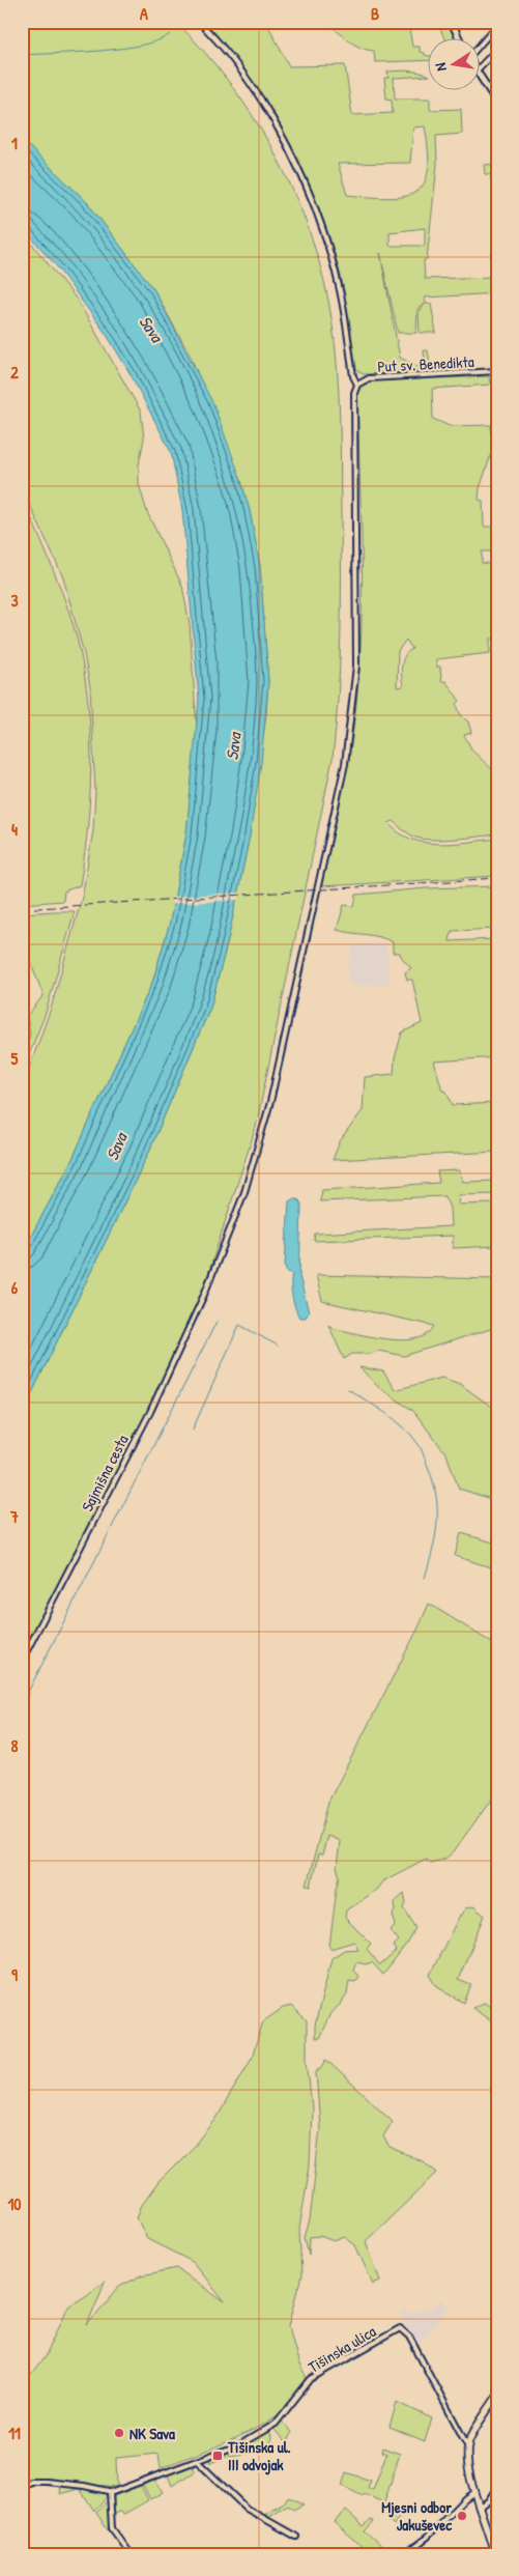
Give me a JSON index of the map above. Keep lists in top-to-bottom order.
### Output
{
  "streets": {
    "street": ["Put sv. Benedikta", "Sajmišna cesta", "Tišinska ulica"]
  },
  "crossings": [
    ["Put sv. Benedikta", "Sajmišna cesta"]
  ],
  "water": ["Sava"],
  "places": {
    "other": ["NK Sava", "Mjesni odbor Jakuševec"],
    "transit": ["Tišinska ul. III odvojak"]
  },
  "north": "left",
  "grid": {
    "columns": ["A", "B"],
    "rows": [
      "1",
      "2",
      "3",
      "4",
      "5",
      "6",
      "7",
      "8",
      "9",
      "10",
      "11"
    ]
  }
}
